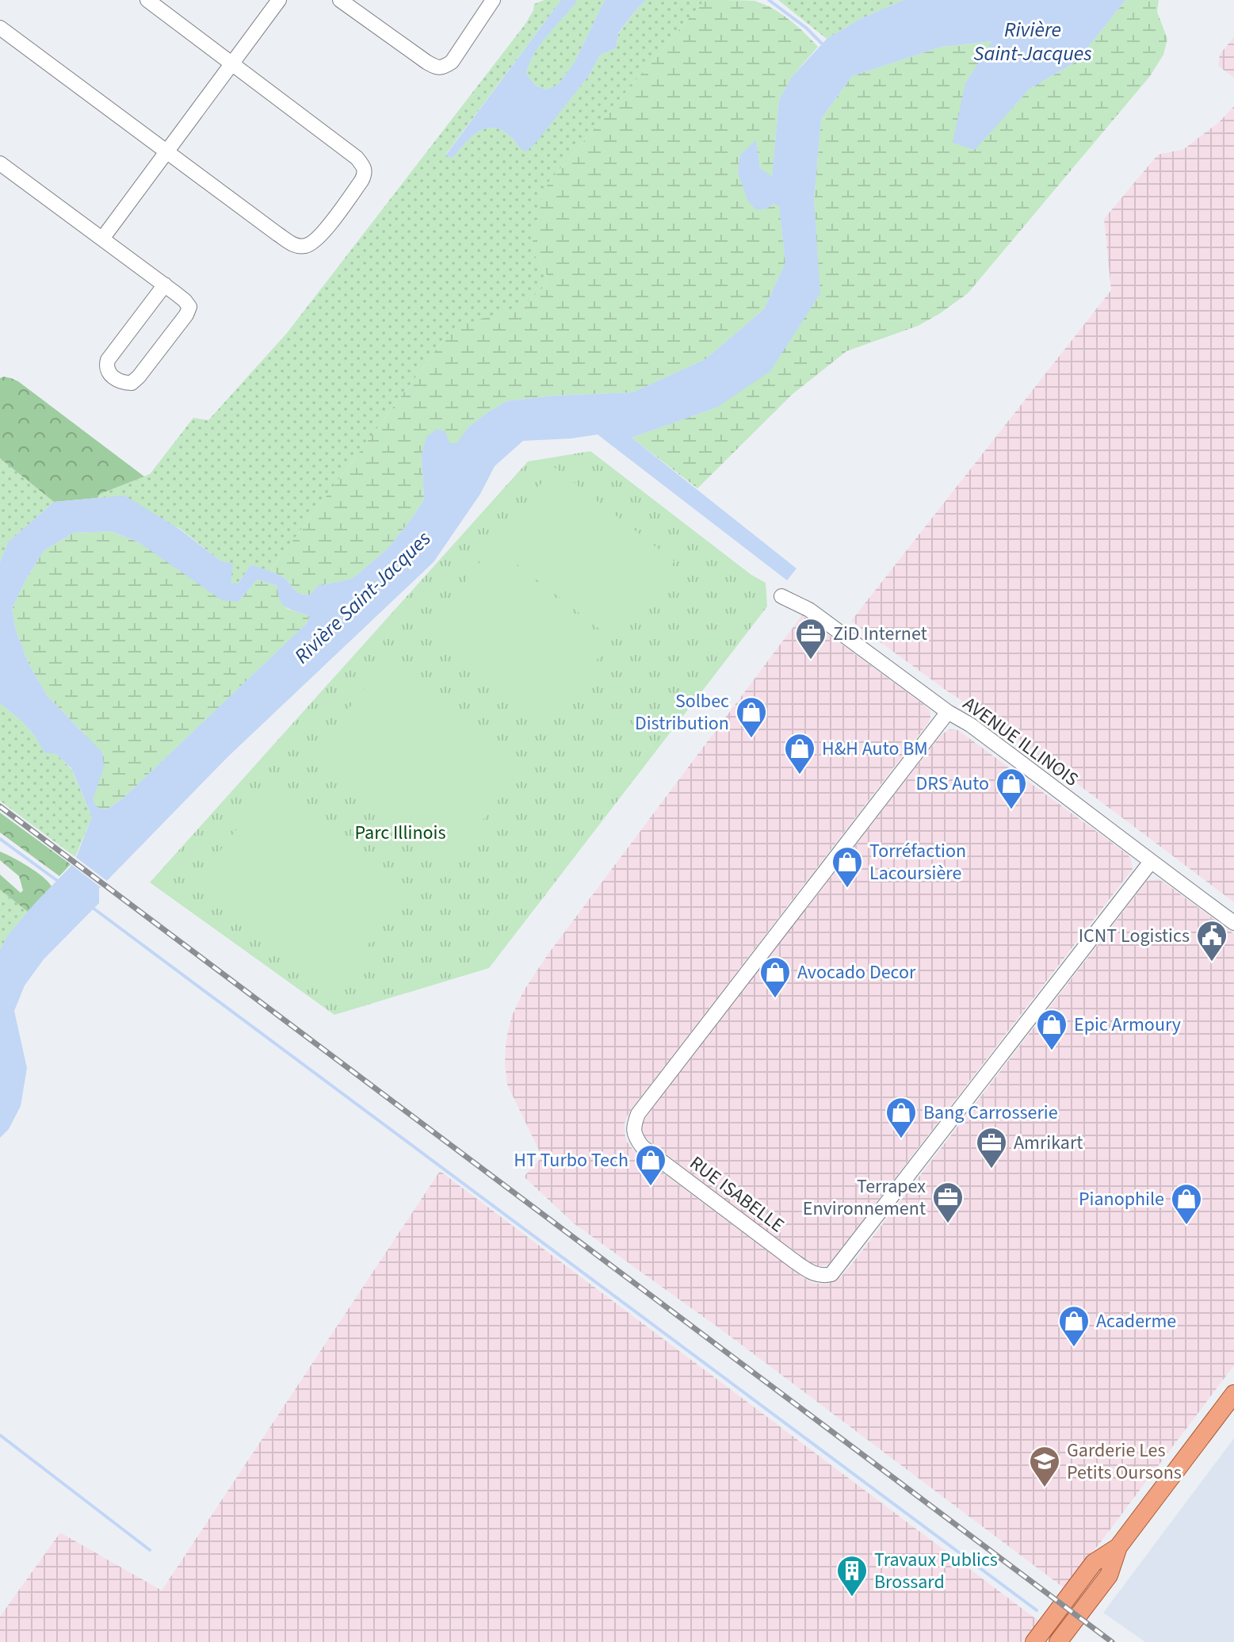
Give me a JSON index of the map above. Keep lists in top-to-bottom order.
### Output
{
  "streets": {
    "street": ["AVENUE ILLINOIS", "RUE ISABELLE"]
  },
  "crossings": [
    ["AVENUE ILLINOIS", "RUE ISABELLE"]
  ],
  "water": ["Rivière Saint-Jacques"],
  "parks": ["Parc Illinois"],
  "places": {
    "office": ["ZiD Internet", "Amrikart", "Terrapex Environnement"],
    "shop": [
      "Solbec Distribution",
      "H&H Auto BM",
      "DRS Auto",
      "Torréfaction Lacoursière",
      "Avocado Decor",
      "Epic Armoury",
      "Bang Carrosserie",
      "HT Turbo Tech",
      "Pianophile",
      "Acaderme"
    ],
    "public building": ["ICNT Logistics"],
    "school or university": ["Garderie Les Petits Oursons"],
    "building": ["Travaux Publics Brossard"]
  }
}
